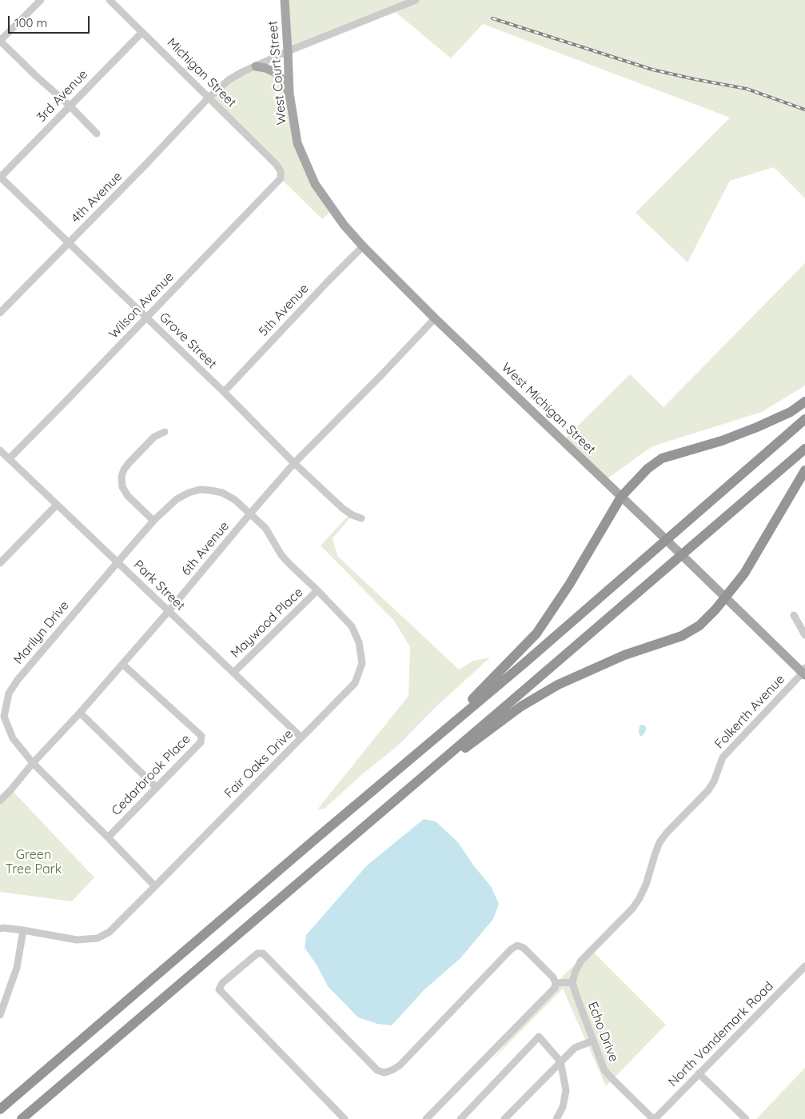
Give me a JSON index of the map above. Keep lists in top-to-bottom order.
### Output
{
  "streets": {
    "main road": ["West Court Street", "West Michigan Street"],
    "street": [
      "Michigan Street",
      "3rd Avenue",
      "4th Avenue",
      "Wilson Avenue",
      "5th Avenue",
      "Grove Street",
      "6th Avenue",
      "Park Street",
      "Maywood Place",
      "Marilyn Drive",
      "Folkerth Avenue",
      "Fair Oaks Drive",
      "Cedarbrook Place",
      "Echo Drive",
      "North Vandemark Road"
    ]
  },
  "crossings": [
    ["Michigan Street", "3rd Avenue"],
    ["Michigan Street", "4th Avenue"],
    ["Michigan Street", "Wilson Avenue"],
    ["West Court Street", "4th Avenue"],
    ["West Court Street", "West Michigan Street"],
    ["3rd Avenue", "Grove Street"],
    ["4th Avenue", "Grove Street"],
    ["Wilson Avenue", "Grove Street"],
    ["Wilson Avenue", "Park Street"],
    ["5th Avenue", "Grove Street"],
    ["5th Avenue", "West Michigan Street"],
    ["Grove Street", "6th Avenue"],
    ["West Michigan Street", "6th Avenue"],
    ["West Michigan Street", "Folkerth Avenue"],
    ["6th Avenue", "Park Street"],
    ["6th Avenue", "Marilyn Drive"],
    ["6th Avenue", "Fair Oaks Drive"],
    ["6th Avenue", "Cedarbrook Place"],
    ["Park Street", "Maywood Place"],
    ["Park Street", "Marilyn Drive"],
    ["Park Street", "Fair Oaks Drive"],
    ["Maywood Place", "Fair Oaks Drive"],
    ["Marilyn Drive", "Fair Oaks Drive"],
    ["Marilyn Drive", "Cedarbrook Place"],
    ["Folkerth Avenue", "Echo Drive"],
    ["Echo Drive", "North Vandemark Road"]
  ],
  "parks": ["Green Tree Park"],
  "scale_bar": "100 m"
}
